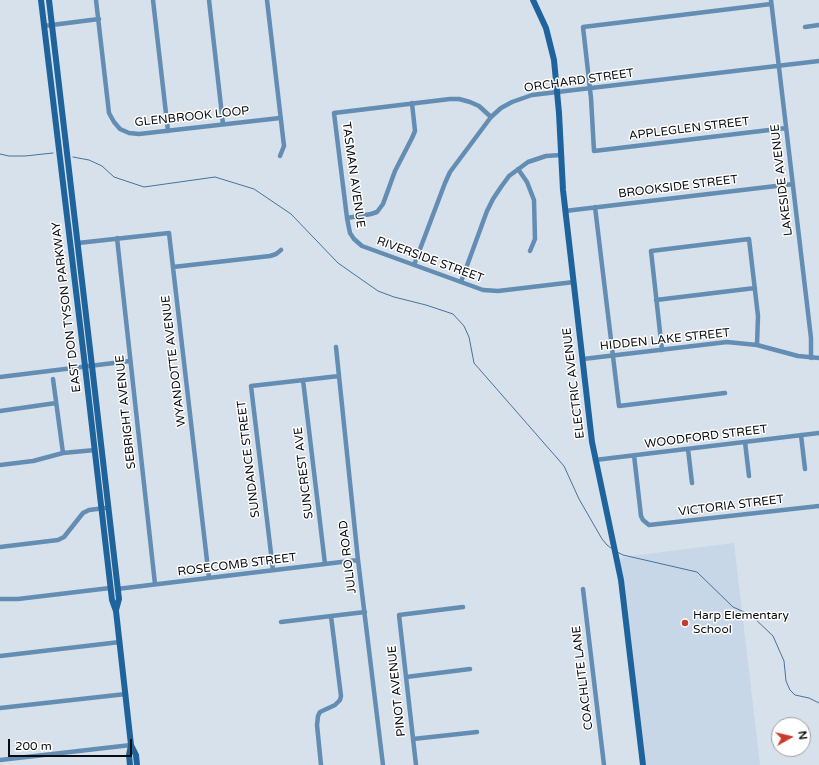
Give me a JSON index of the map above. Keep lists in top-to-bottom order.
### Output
{
  "streets": {
    "main road": ["EAST DON TYSON PARKWAY", "ELECTRIC AVENUE"],
    "street": [
      "ORCHARD STREET",
      "GLENBROOK LOOP",
      "APPLEGLEN STREET",
      "TASMAN AVENUE",
      "LAKESIDE AVENUE",
      "BROOKSIDE STREET",
      "RIVERSIDE STREET",
      "HIDDEN LAKE STREET",
      "WYANDOTTE AVENUE",
      "SEBRIGHT AVENUE",
      "WOODFORD STREET",
      "SUNDANCE STREET",
      "SUNCREST AVE",
      "VICTORIA STREET",
      "JULIO ROAD",
      "ROSECOMB STREET",
      "COACHLITE LANE",
      "PINOT AVENUE"
    ]
  },
  "crossings": [
    ["ORCHARD STREET", "APPLEGLEN STREET"],
    ["ORCHARD STREET", "LAKESIDE AVENUE"],
    ["ORCHARD STREET", "RIVERSIDE STREET"],
    ["ORCHARD STREET", "ELECTRIC AVENUE"],
    ["APPLEGLEN STREET", "LAKESIDE AVENUE"],
    ["TASMAN AVENUE", "RIVERSIDE STREET"],
    ["LAKESIDE AVENUE", "BROOKSIDE STREET"],
    ["LAKESIDE AVENUE", "HIDDEN LAKE STREET"],
    ["BROOKSIDE STREET", "ELECTRIC AVENUE"],
    ["RIVERSIDE STREET", "ELECTRIC AVENUE"],
    ["EAST DON TYSON PARKWAY", "WYANDOTTE AVENUE"],
    ["EAST DON TYSON PARKWAY", "ROSECOMB STREET"],
    ["HIDDEN LAKE STREET", "ELECTRIC AVENUE"],
    ["WYANDOTTE AVENUE", "SEBRIGHT AVENUE"],
    ["WYANDOTTE AVENUE", "ROSECOMB STREET"],
    ["ELECTRIC AVENUE", "WOODFORD STREET"],
    ["SEBRIGHT AVENUE", "ROSECOMB STREET"],
    ["WOODFORD STREET", "VICTORIA STREET"],
    ["SUNDANCE STREET", "SUNCREST AVE"],
    ["SUNDANCE STREET", "JULIO ROAD"],
    ["SUNDANCE STREET", "ROSECOMB STREET"],
    ["SUNCREST AVE", "ROSECOMB STREET"],
    ["JULIO ROAD", "ROSECOMB STREET"]
  ],
  "places": ["Harp Elementary School"],
  "scale_bar": "200 m",
  "north": "right"
}
